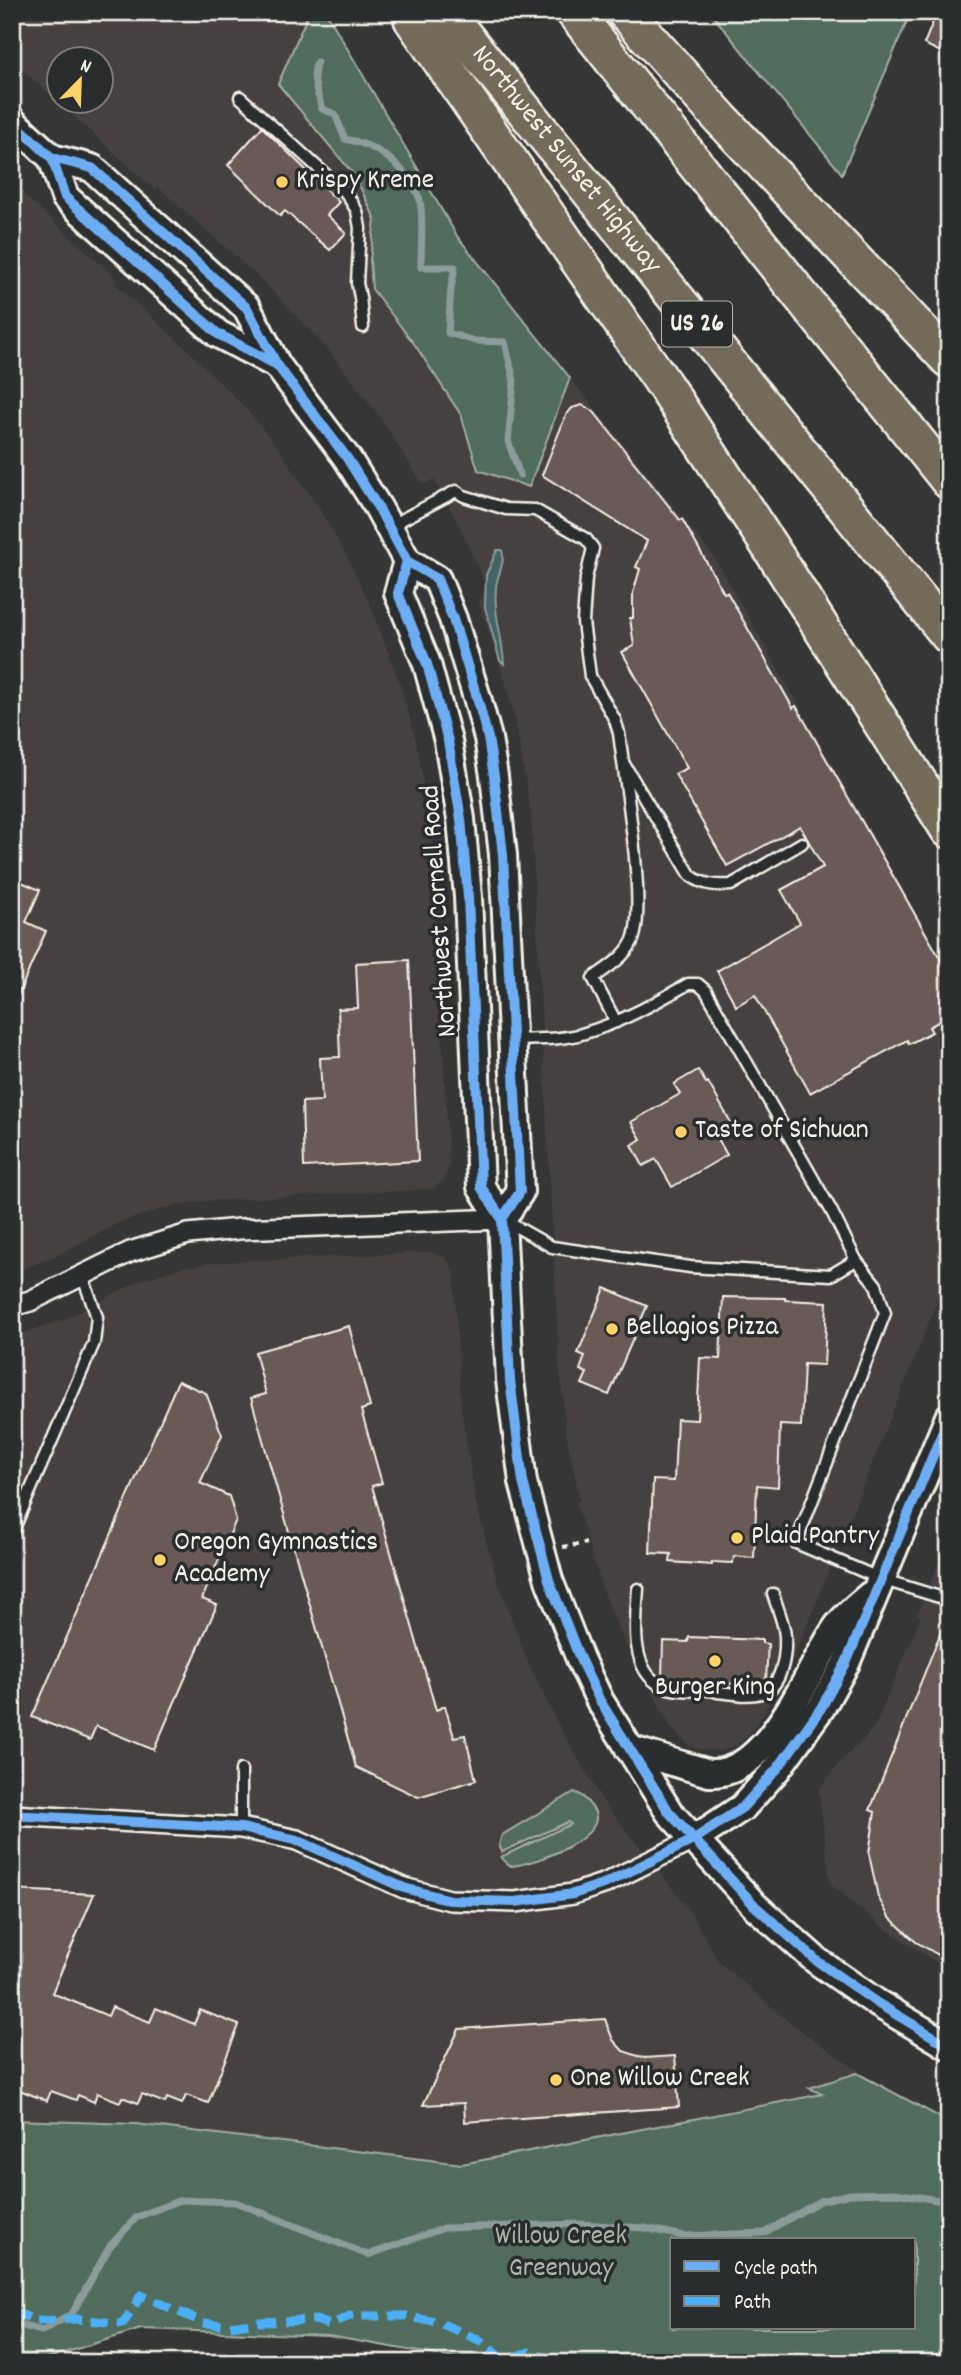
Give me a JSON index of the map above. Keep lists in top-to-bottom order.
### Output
{
  "streets": {
    "highway": ["Northwest Sunset Highway", "US 26"],
    "main road": ["Northwest Cornell Road"]
  },
  "parks": ["Willow Creek Greenway"],
  "places": [
    "Krispy Kreme",
    "Taste of Sichuan",
    "Bellagios Pizza",
    "Plaid Pantry",
    "Oregon Gymnastics Academy",
    "Burger King",
    "One Willow Creek"
  ],
  "legend": ["Cycle path", "Path"],
  "north": "top right"
}
